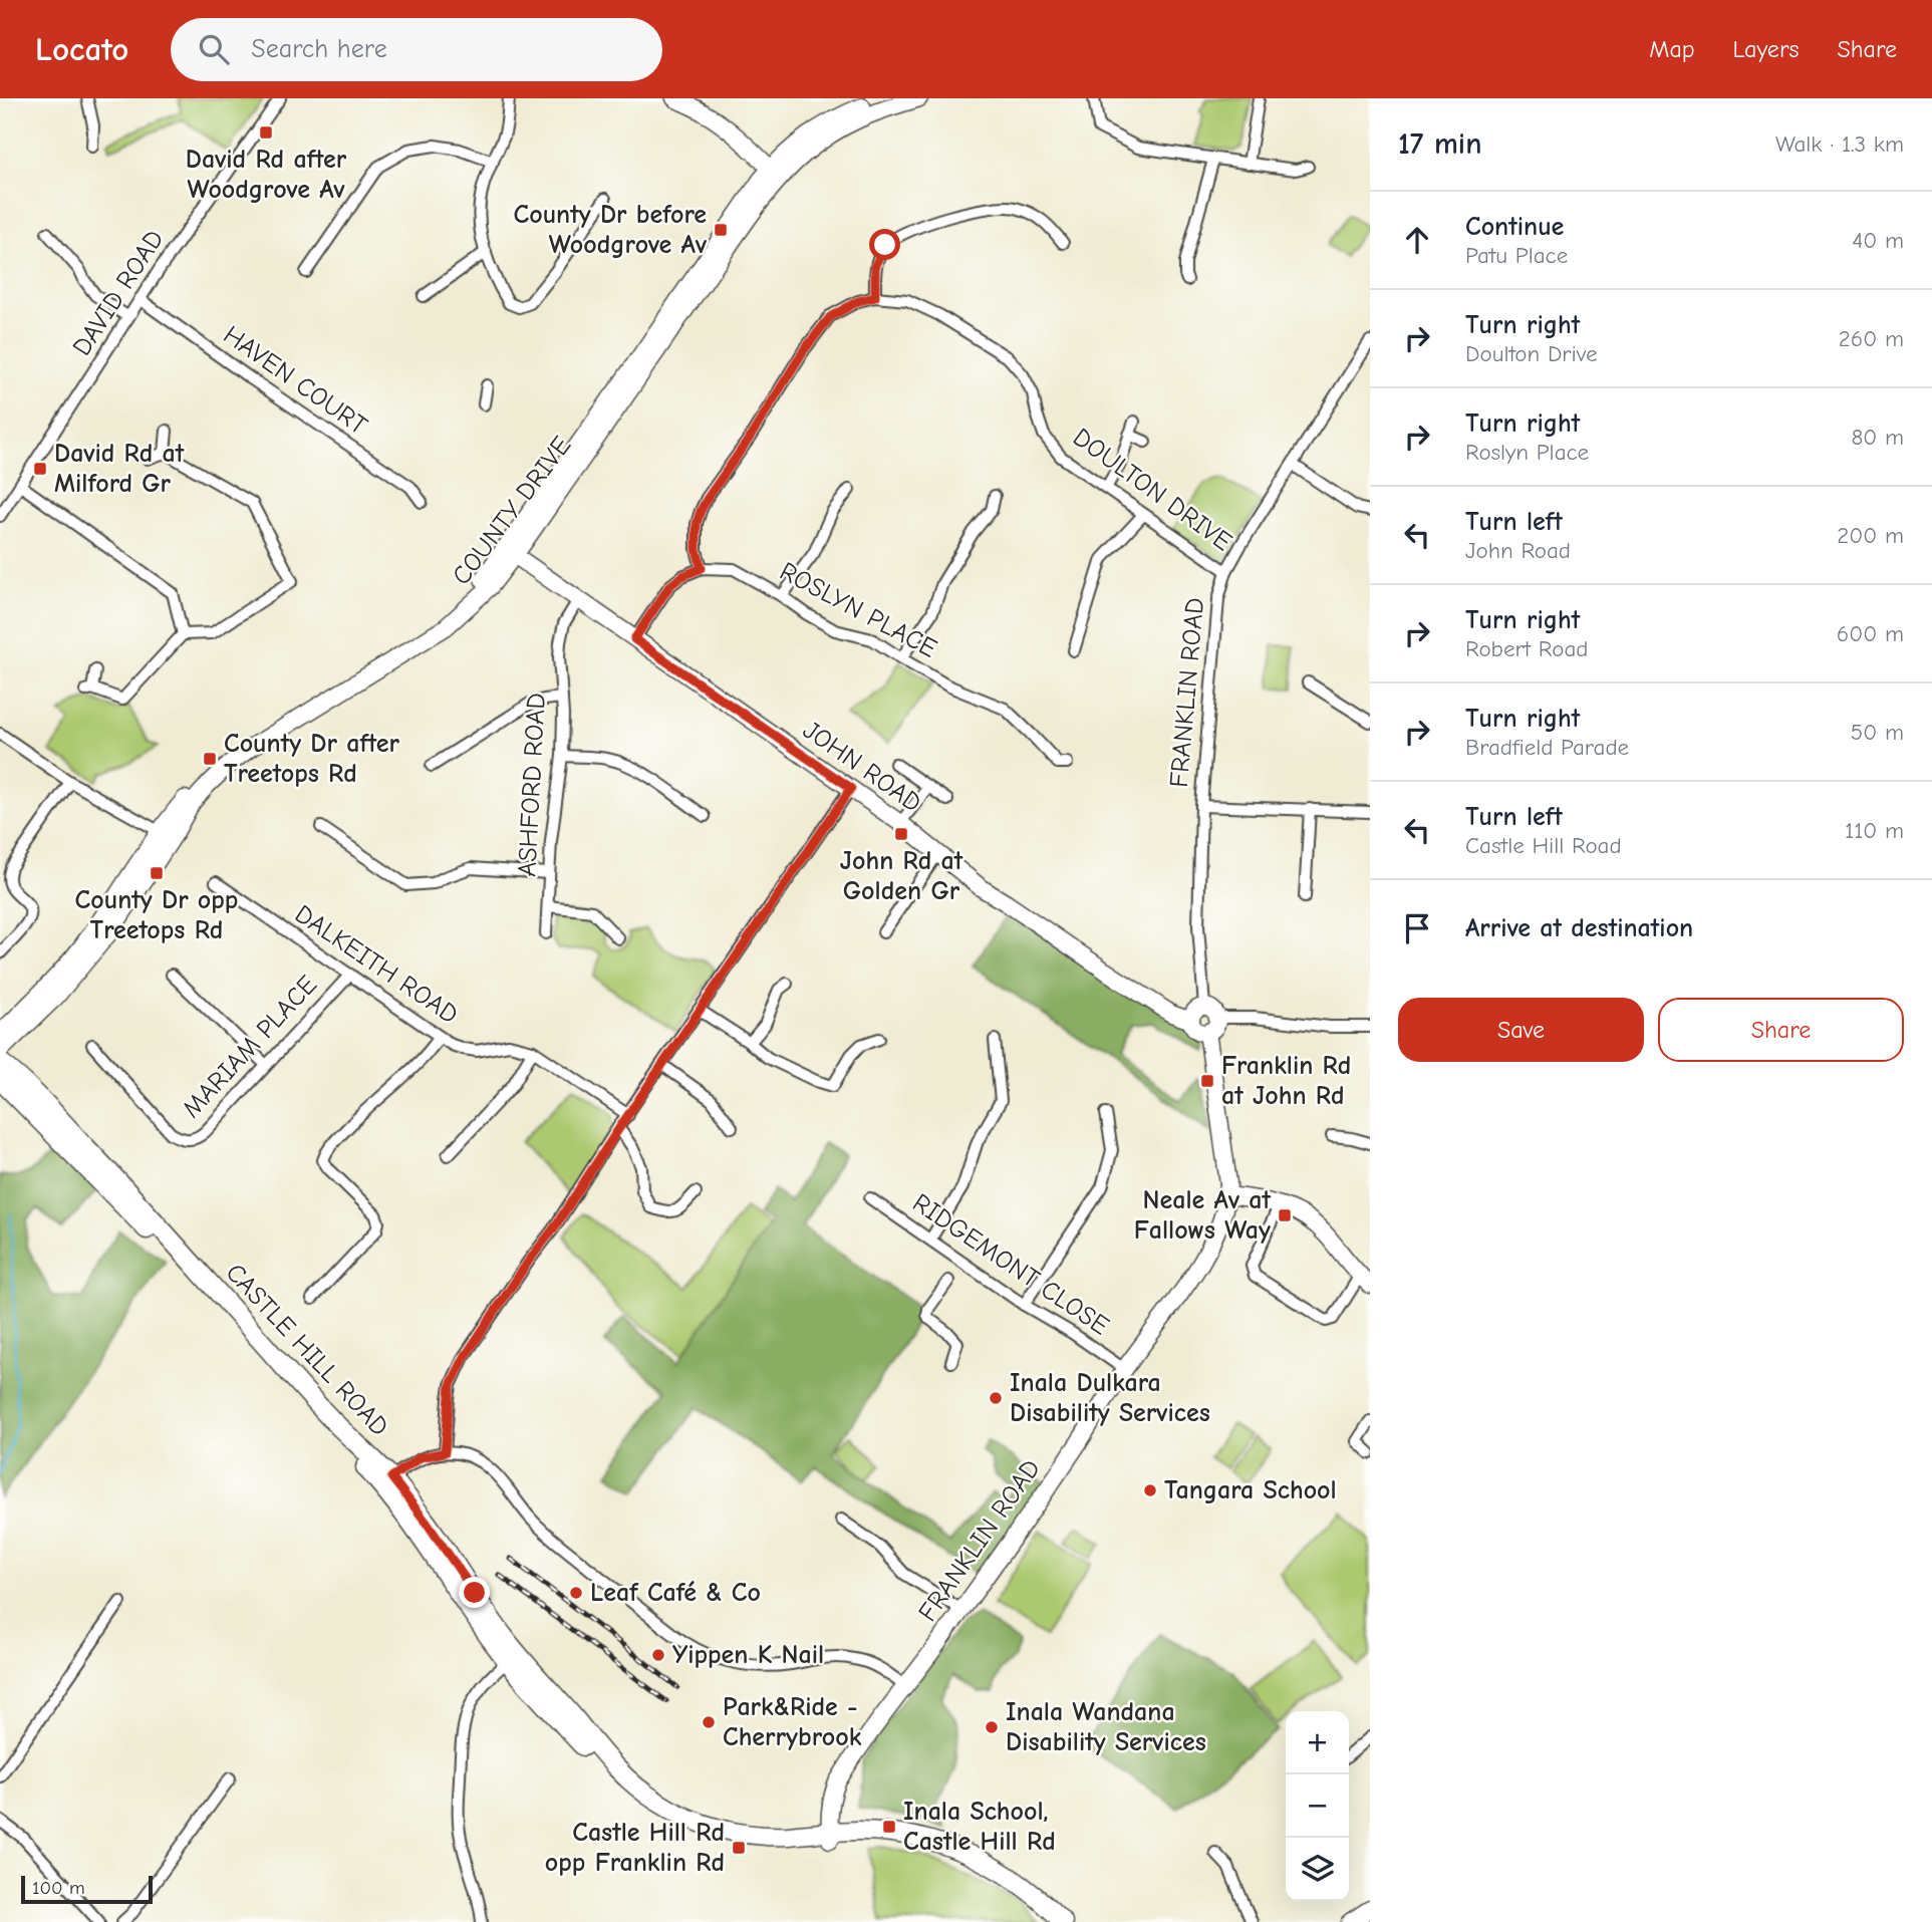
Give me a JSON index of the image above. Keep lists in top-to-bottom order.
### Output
{
  "streets": {
    "main road": [
      "COUNTY DRIVE",
      "FRANKLIN ROAD",
      "JOHN ROAD",
      "CASTLE HILL ROAD"
    ],
    "street": [
      "DAVID ROAD",
      "HAVEN COURT",
      "DOULTON DRIVE",
      "ROSLYN PLACE",
      "ASHFORD ROAD",
      "DALKEITH ROAD",
      "MARIAM PLACE",
      "RIDGEMONT CLOSE"
    ]
  },
  "crossings": [
    ["DAVID ROAD", "HAVEN COURT"],
    ["DOULTON DRIVE", "ROSLYN PLACE"],
    ["DOULTON DRIVE", "FRANKLIN ROAD"],
    ["COUNTY DRIVE", "JOHN ROAD"],
    ["FRANKLIN ROAD", "JOHN ROAD"],
    ["FRANKLIN ROAD", "RIDGEMONT CLOSE"],
    ["FRANKLIN ROAD", "CASTLE HILL ROAD"],
    ["JOHN ROAD", "ASHFORD ROAD"],
    ["DALKEITH ROAD", "MARIAM PLACE"]
  ],
  "places": {
    "transit": [
      "David Rd after Woodgrove Av",
      "County Dr before Woodgrove Av",
      "David Rd at Milford Gr",
      "County Dr after Treetops Rd",
      "John Rd at Golden Gr",
      "County Dr opp Treetops Rd",
      "Franklin Rd at John Rd",
      "Neale Av at Fallows Way",
      "Inala School, Castle Hill Rd",
      "Castle Hill Rd opp Franklin Rd"
    ],
    "other": [
      "Inala Dulkara Disability Services",
      "Tangara School",
      "Leaf Café & Co",
      "Yippen K Nail",
      "Park&Ride - Cherrybrook",
      "Inala Wandana Disability Services"
    ]
  },
  "scale_bar": "100 m",
  "page": {
    "header": "Locato",
    "search": "Search here",
    "nav": ["Map", "Layers", "Share"],
    "heading": ["17 min", "Walk · 1.3 km"],
    "list": [
      ["Continue", "Patu Place", "40 m"],
      ["Turn right", "Doulton Drive", "260 m"],
      ["Turn right", "Roslyn Place", "80 m"],
      ["Turn left", "John Road", "200 m"],
      ["Turn right", "Robert Road", "600 m"],
      ["Turn right", "Bradfield Parade", "50 m"],
      ["Turn left", "Castle Hill Road", "110 m"],
      "Arrive at destination"
    ],
    "buttons": ["Save", "Share"],
    "map_buttons": ["+", "−"],
    "scale": "100 m"
  }
}
